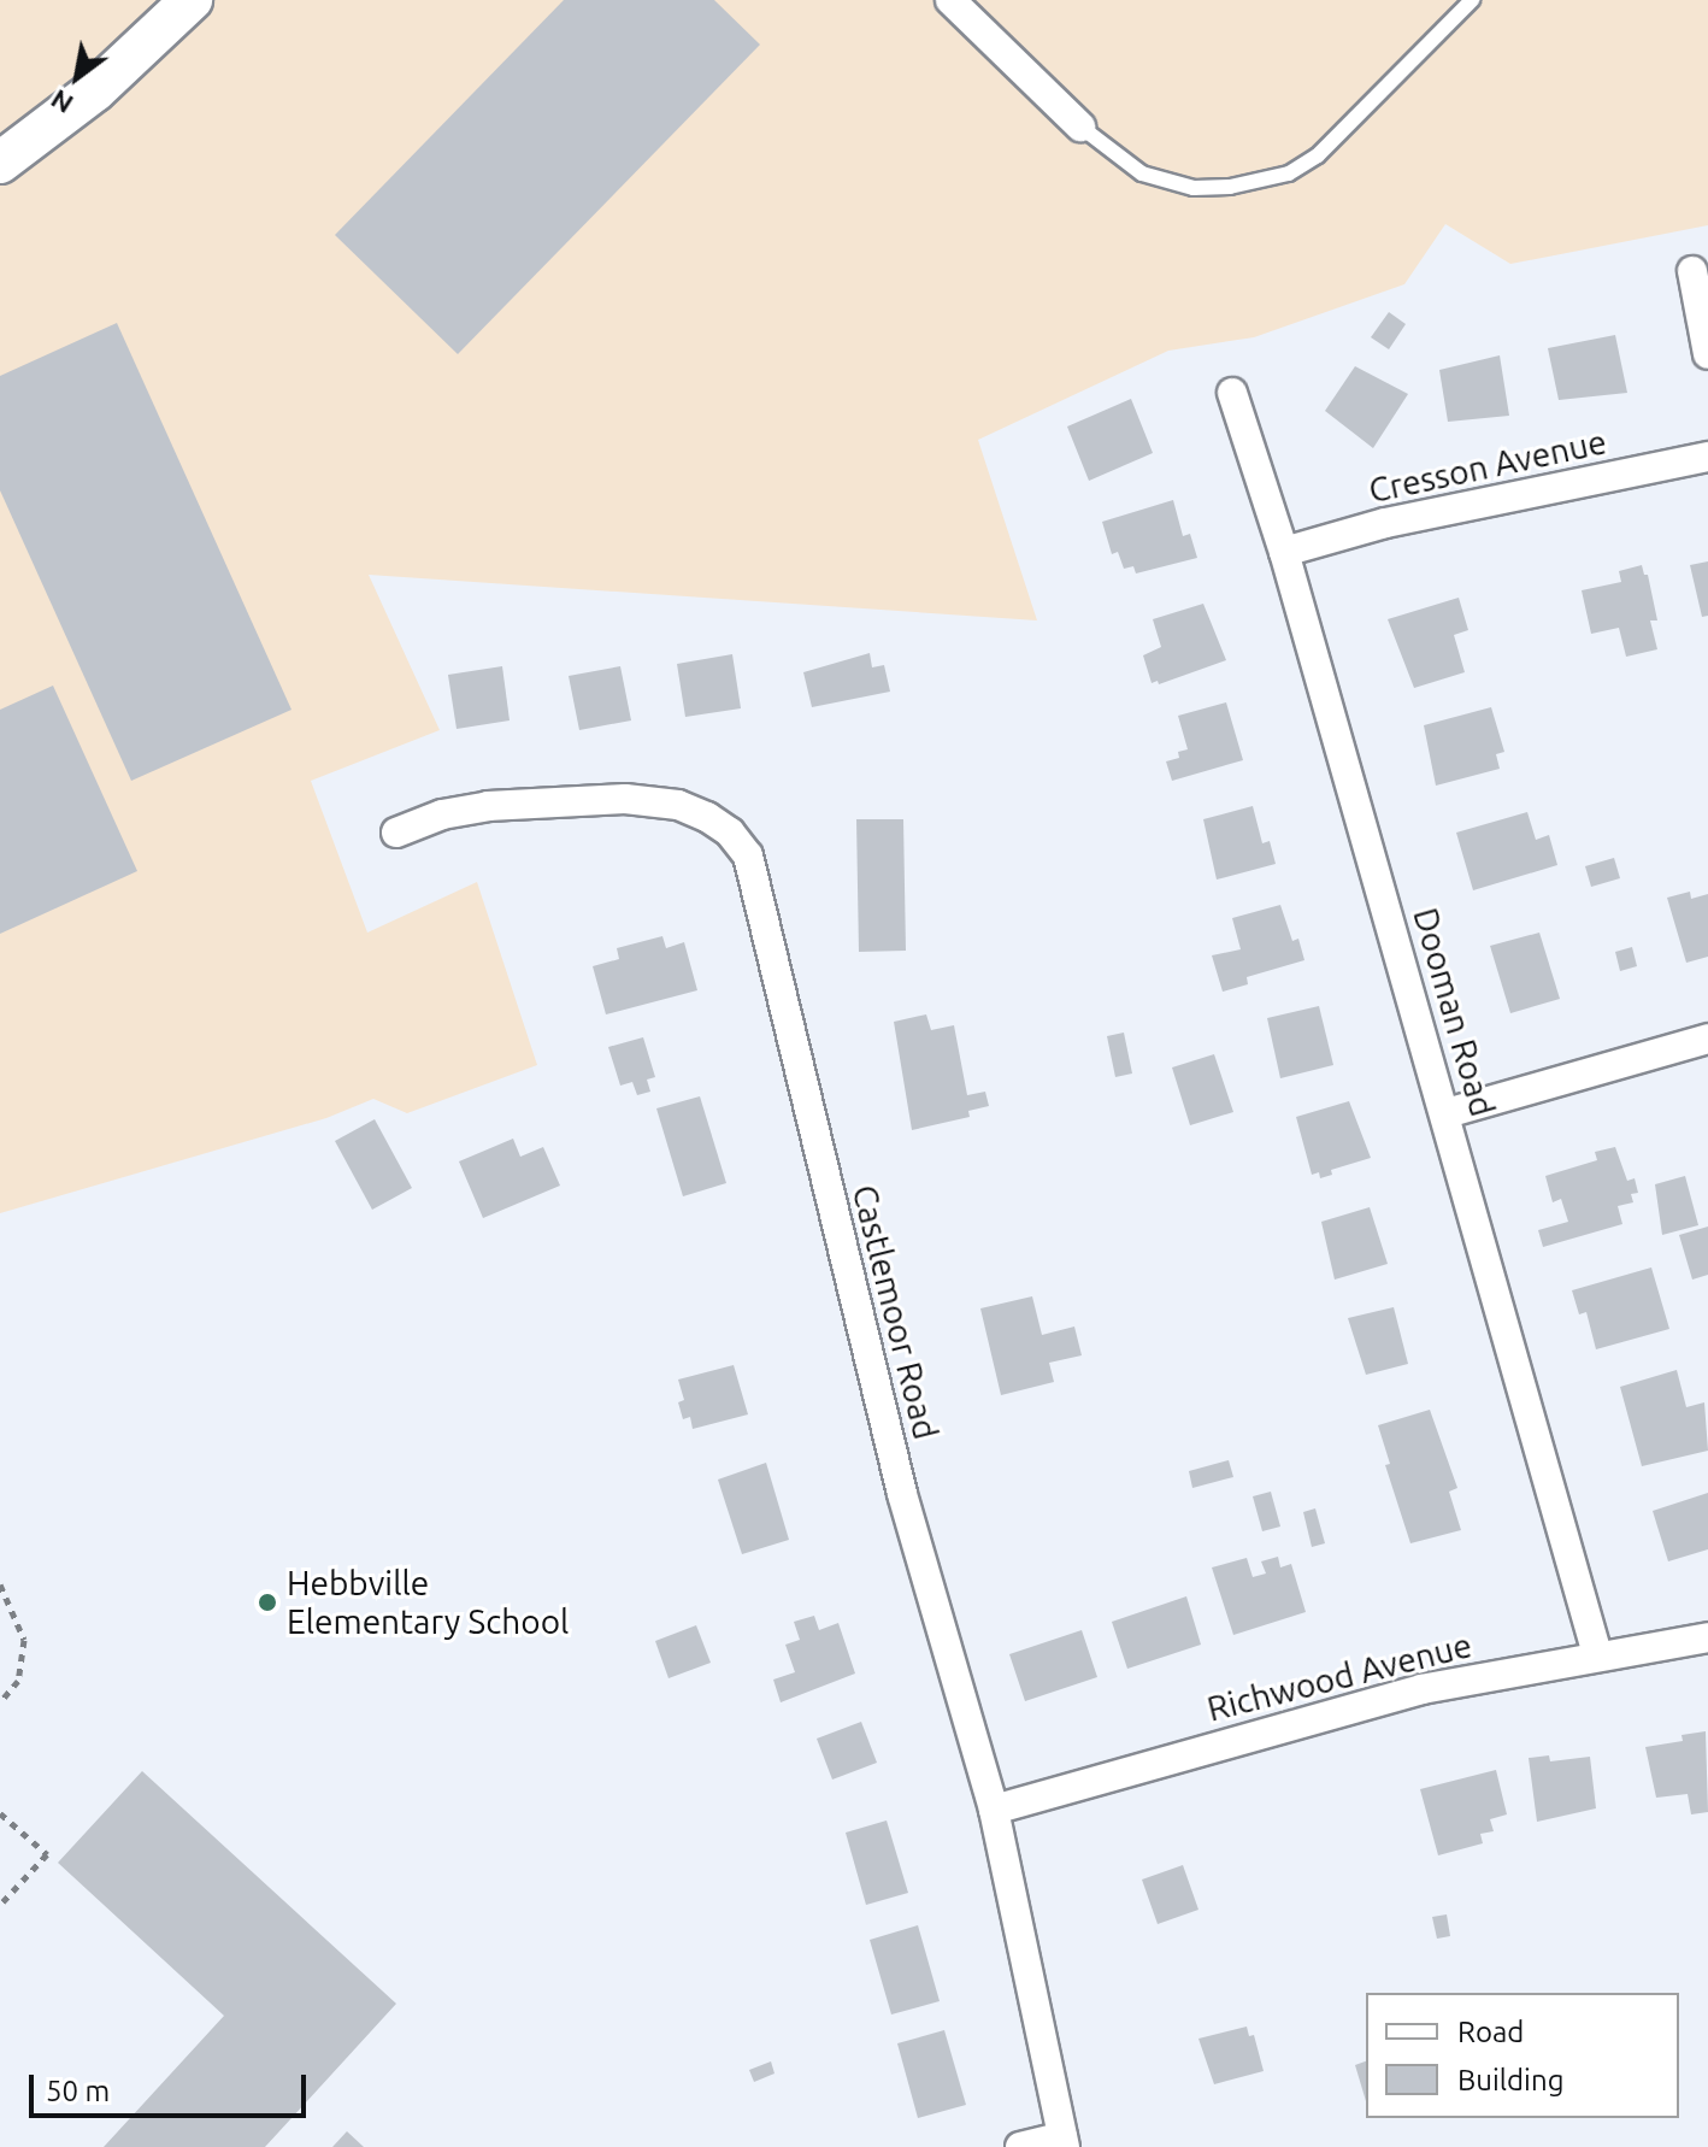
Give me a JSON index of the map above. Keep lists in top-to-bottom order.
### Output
{
  "streets": {
    "street": [
      "Cresson Avenue",
      "Dooman Road",
      "Castlemoor Road",
      "Richwood Avenue"
    ]
  },
  "crossings": [
    ["Cresson Avenue", "Dooman Road"],
    ["Dooman Road", "Richwood Avenue"],
    ["Castlemoor Road", "Richwood Avenue"]
  ],
  "places": ["Hebbville Elementary School"],
  "legend": ["Road", "Building"],
  "scale_bar": "50 m",
  "north": "bottom left"
}
